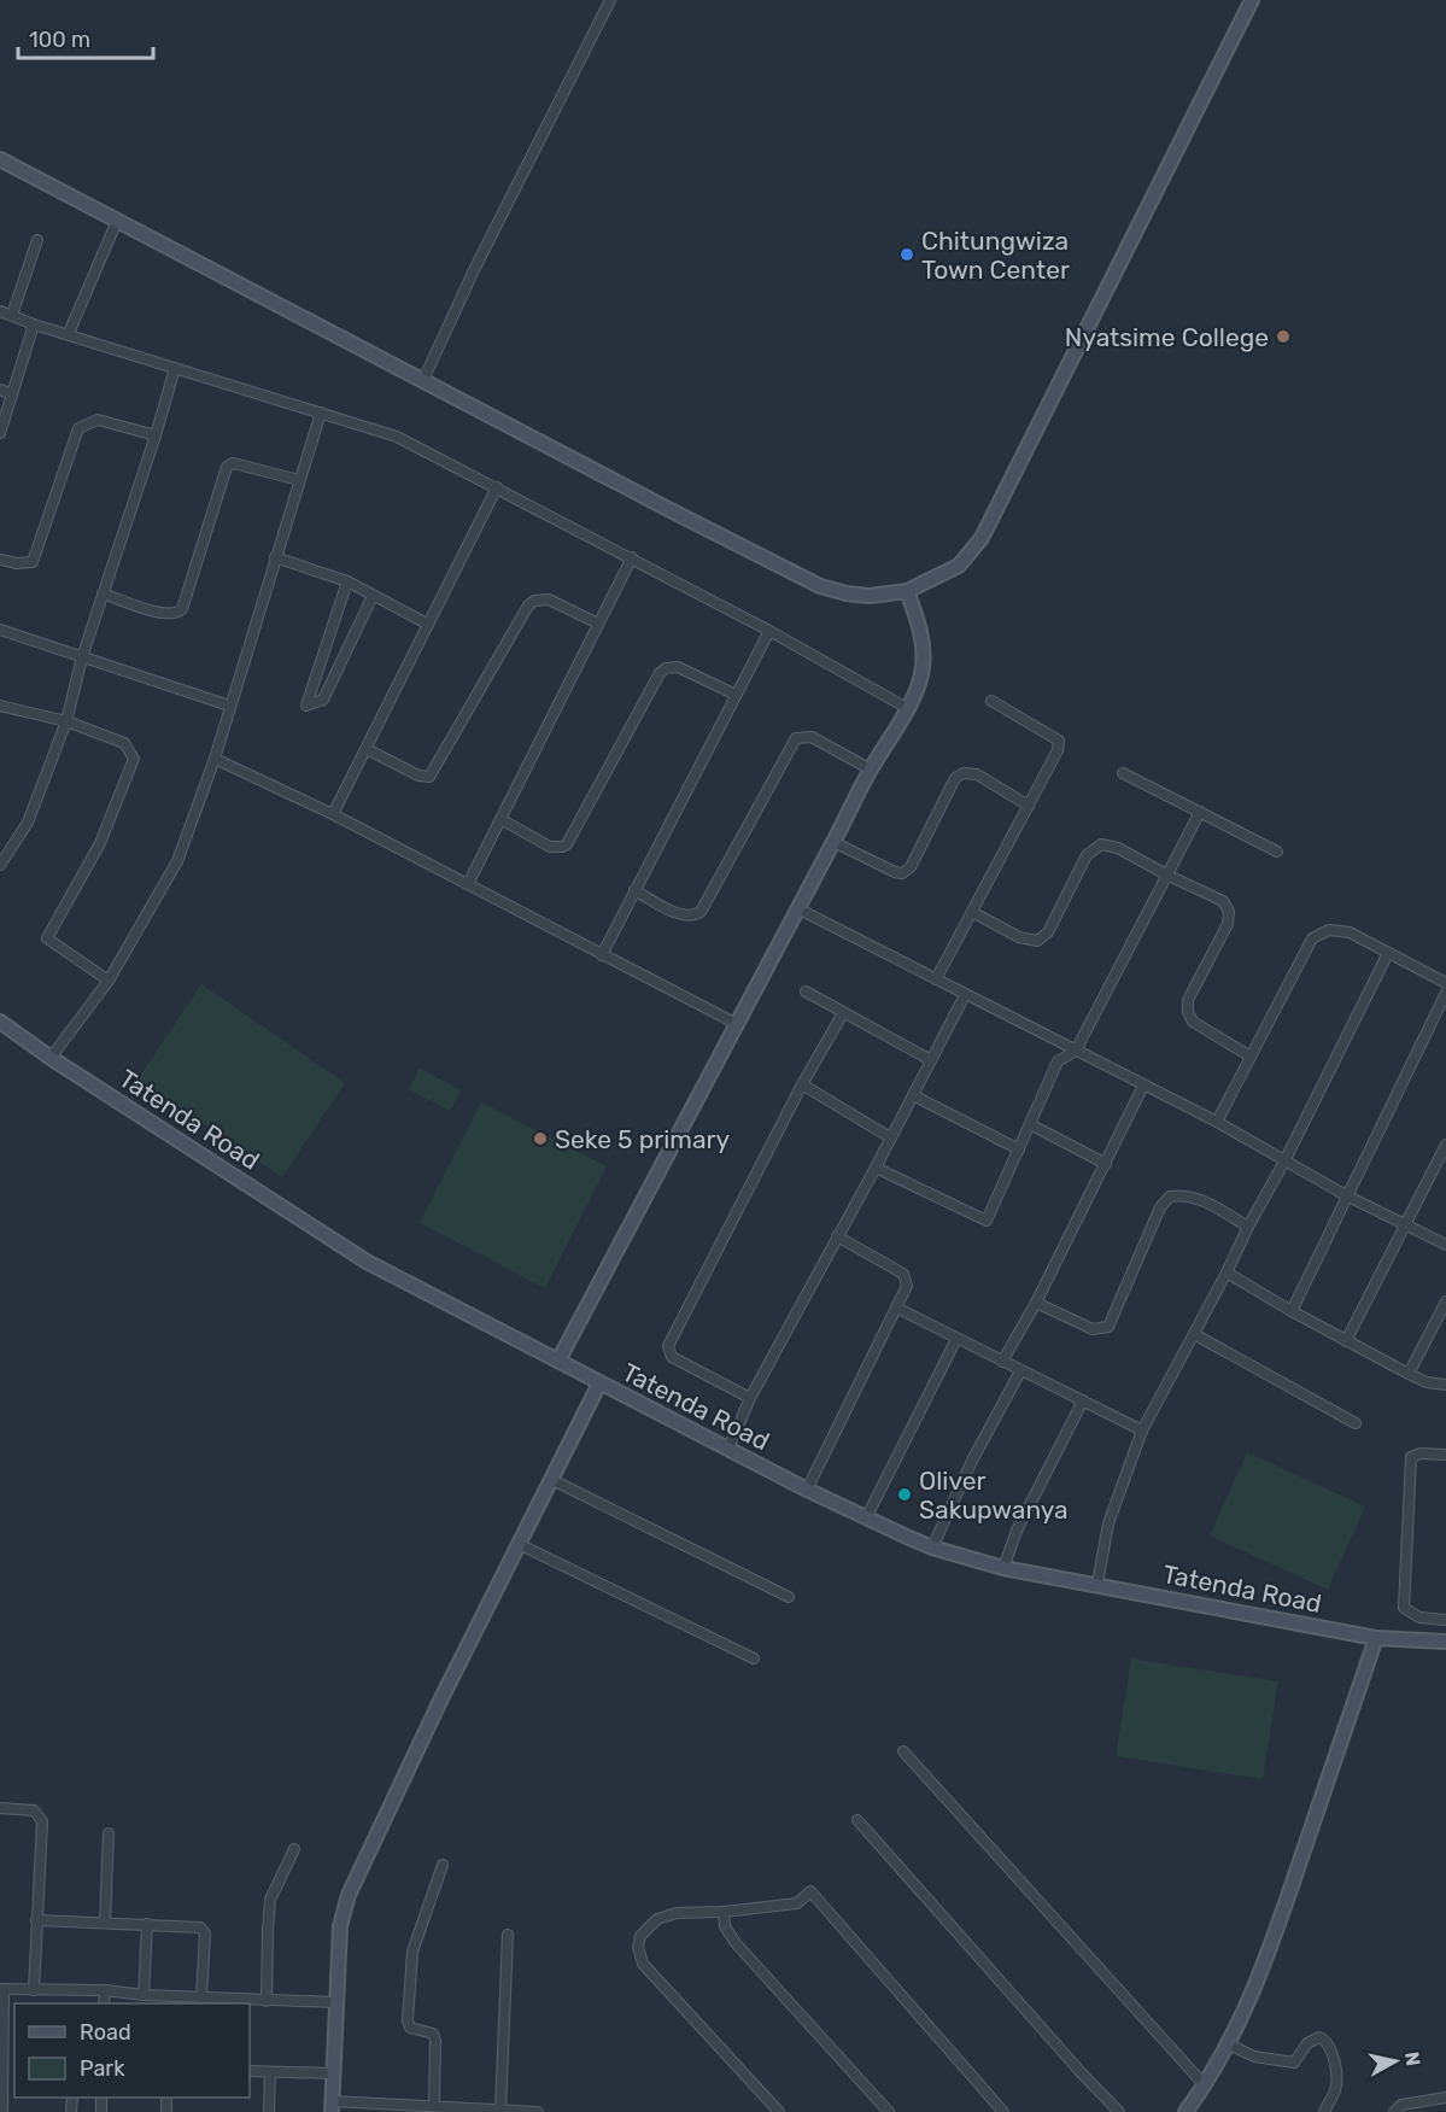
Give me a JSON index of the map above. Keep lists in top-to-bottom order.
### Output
{
  "streets": {
    "street": ["Tatenda Road"]
  },
  "places": [
    "Chitungwiza Town Center",
    "Nyatsime College",
    "Seke 5 primary",
    "Oliver Sakupwanya"
  ],
  "legend": ["Road", "Park"],
  "scale_bar": "100 m",
  "north": "right"
}
